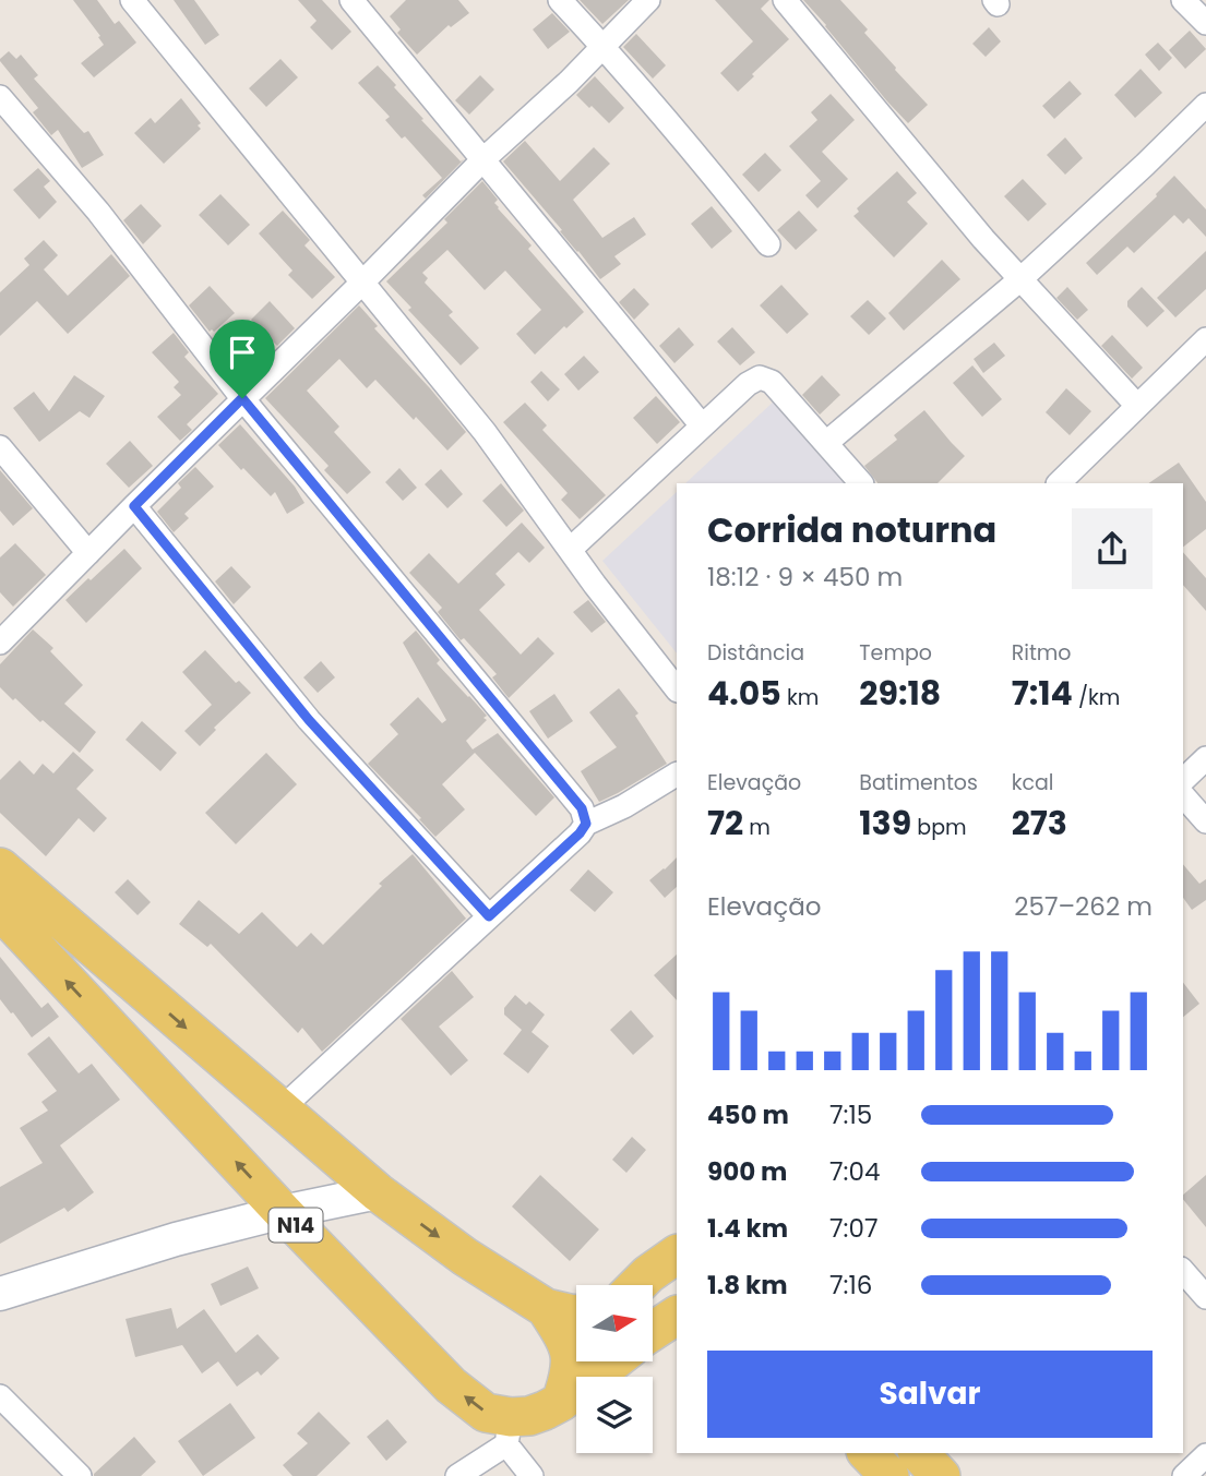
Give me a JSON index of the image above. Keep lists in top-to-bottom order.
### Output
{
  "streets": {
    "main road": ["N14"]
  },
  "north": "right",
  "page": {
    "heading": ["Corrida noturna", "18:12 · 9 × 450 m"],
    "stats": [
      ["Distância", "4.05 km"],
      ["Tempo", "29:18"],
      ["Ritmo", "7:14 /km"],
      ["Elevação", "72 m"],
      ["Batimentos", "139 bpm"],
      ["kcal", "273"]
    ],
    "chart": ["Elevação", "257–262 m"],
    "list": [
      {
        "name": "450 m",
        "note": "7:15"
      },
      {
        "name": "900 m",
        "note": "7:04"
      },
      {
        "name": "1.4 km",
        "note": "7:07"
      },
      {
        "name": "1.8 km",
        "note": "7:16"
      }
    ],
    "buttons": "Salvar"
  }
}
